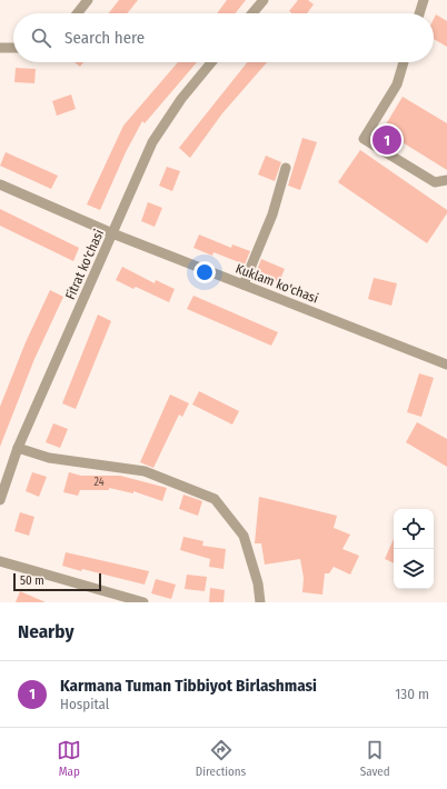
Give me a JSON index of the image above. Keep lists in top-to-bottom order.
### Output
{
  "streets": {
    "street": ["Fitrat ko'chasi", "Kuklam ko'chasi"]
  },
  "crossings": [
    ["Fitrat ko'chasi", "Kuklam ko'chasi"]
  ],
  "house_numbers": ["24"],
  "scale_bar": "50 m",
  "page": {
    "search": "Search here",
    "pins": "1",
    "scale": "50 m",
    "heading": "Nearby",
    "list": [
      {
        "mark": "1",
        "name": "Karmana Tuman Tibbiyot Birlashmasi",
        "note": "Hospital",
        "value": "130 m"
      }
    ],
    "nav": ["Map", "Directions", "Saved"]
  }
}
